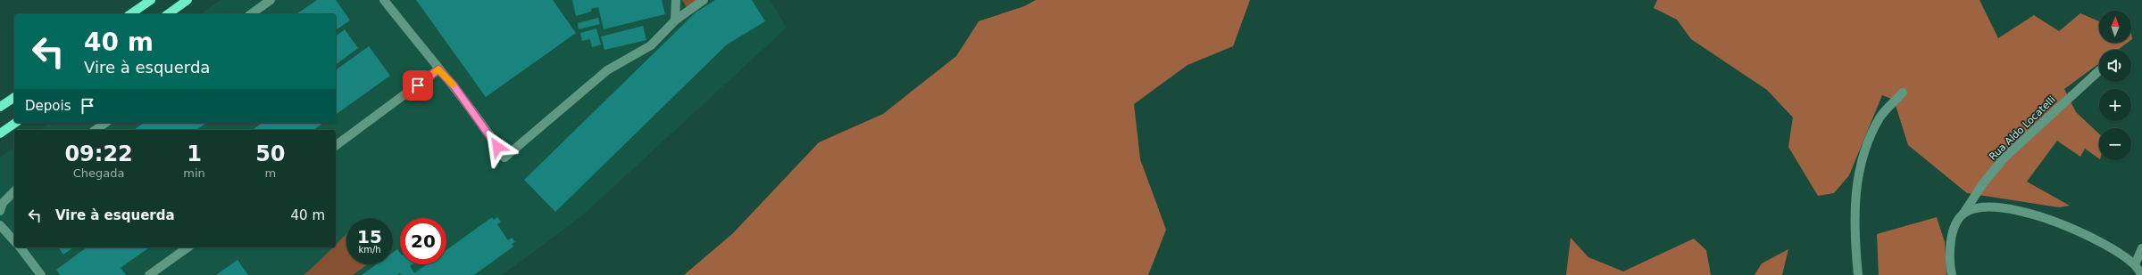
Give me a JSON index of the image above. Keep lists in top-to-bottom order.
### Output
{
  "streets": {
    "street": ["Rua Aldo Locatelli"]
  },
  "north": "top",
  "page": {
    "map_buttons": ["+", "−"],
    "turn": ["40 m", "Vire à esquerda"],
    "then": "Depois",
    "eta": [
      "09:22",
      "Chegada",
      "1",
      "min",
      "50",
      "m"
    ],
    "list": [
      {
        "name": "Vire à esquerda",
        "value": "40 m"
      }
    ],
    "speed": "15 km/h",
    "limit": "20"
  }
}
